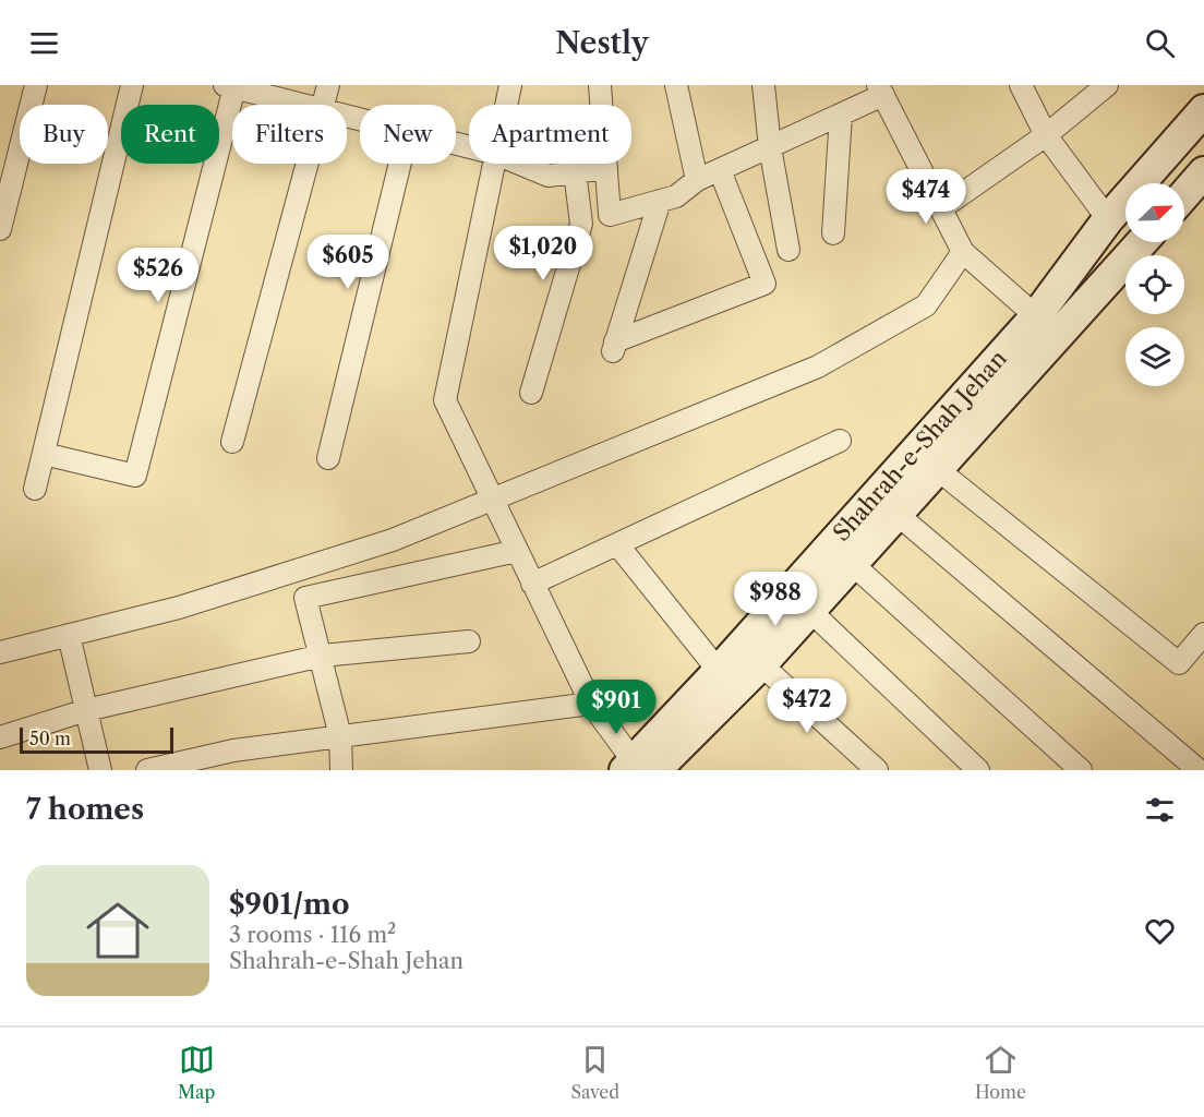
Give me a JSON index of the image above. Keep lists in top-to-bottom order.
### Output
{
  "streets": {
    "main road": ["Shahrah-e-Shah Jehan"]
  },
  "scale_bar": "50 m",
  "north": "top right",
  "page": {
    "header": "Nestly",
    "chip": [
      "Buy",
      "Rent",
      "Filters",
      "New",
      "Apartment"
    ],
    "price": [
      "$474",
      "$1,020",
      "$605",
      "$526",
      "$988",
      "$472",
      "$901"
    ],
    "scale": "50 m",
    "heading": "7 homes",
    "list": [
      {
        "name": "$901/mo",
        "note": "3 rooms · 116 m² · Shahrah-e-Shah Jehan"
      }
    ],
    "tabs": ["Map", "Saved", "Home"]
  }
}
